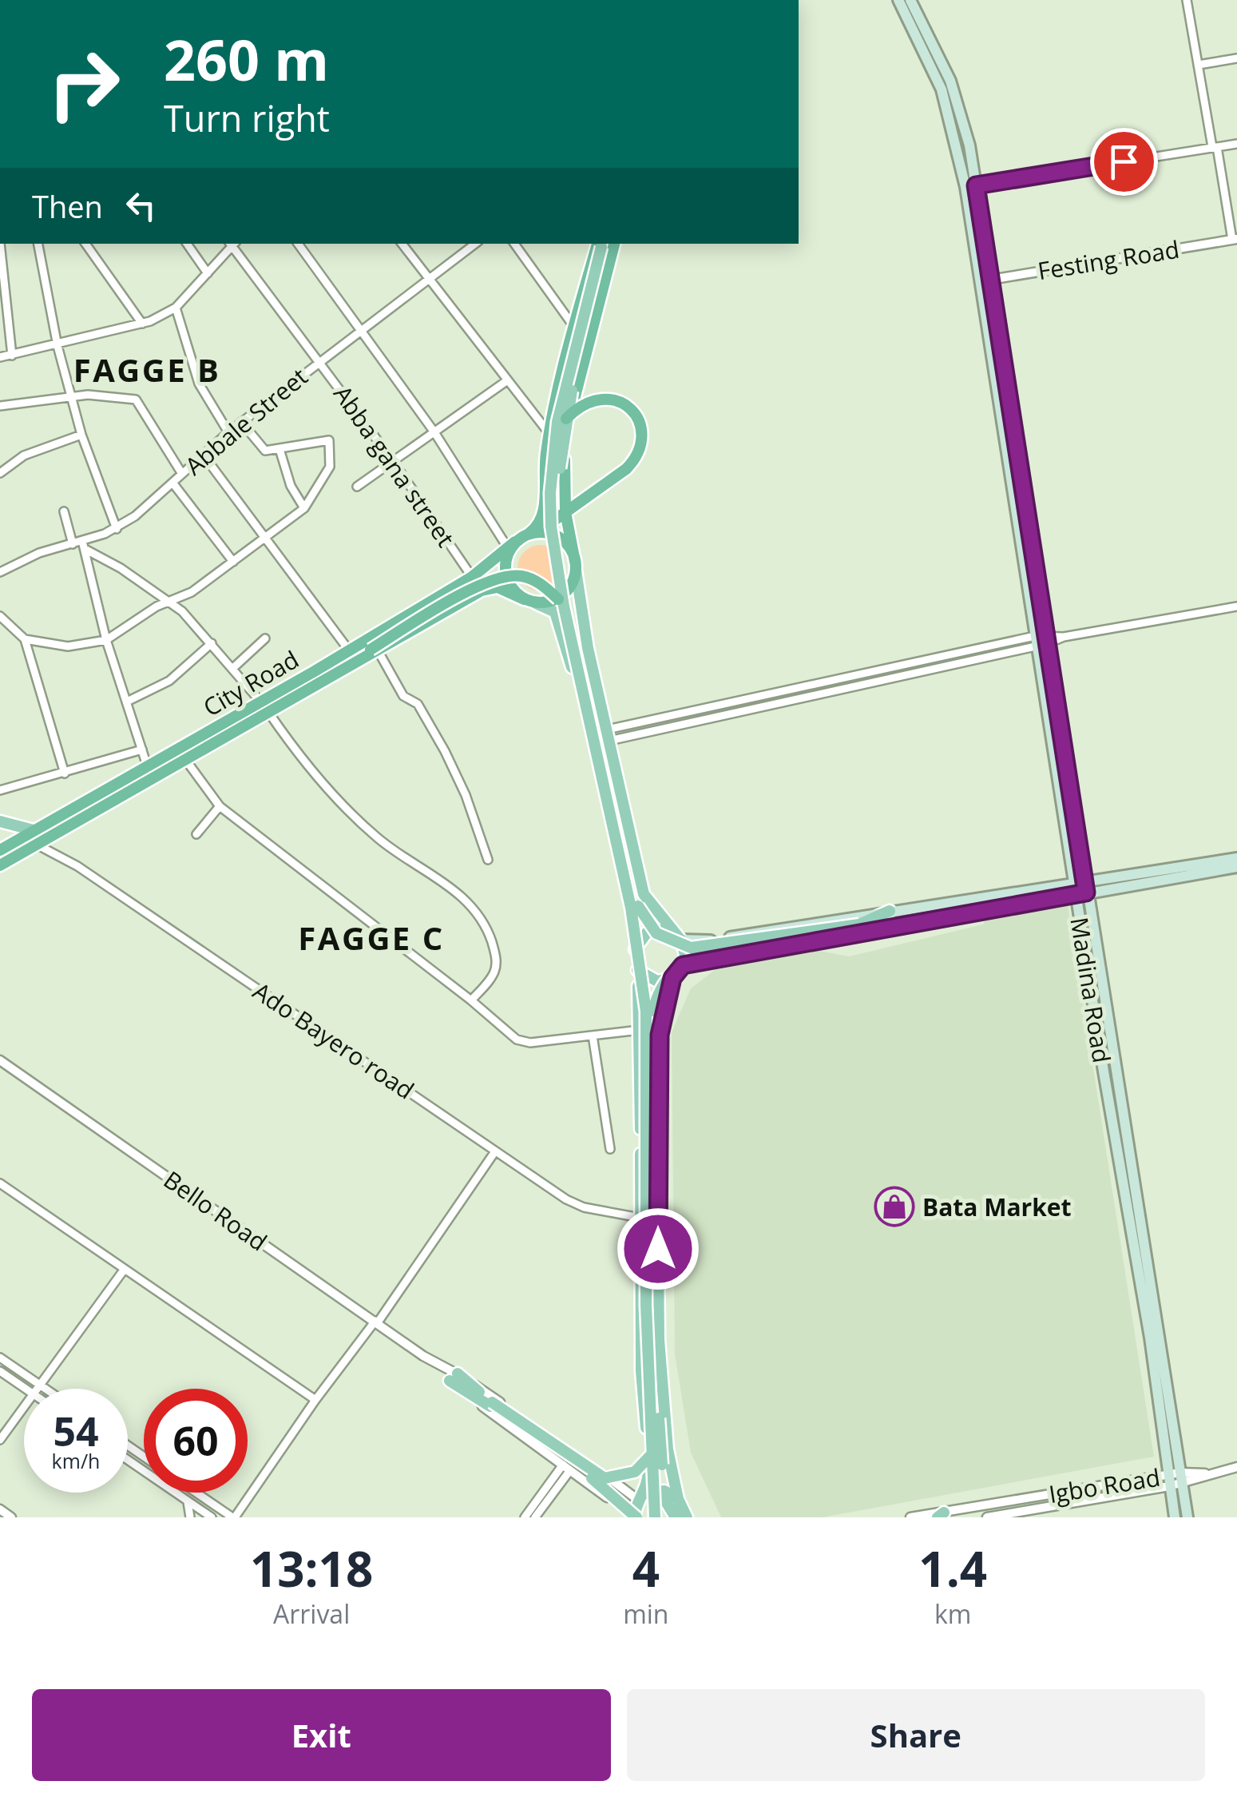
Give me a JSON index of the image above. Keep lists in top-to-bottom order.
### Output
{
  "streets": {
    "highway": ["City Road"],
    "main road": ["Madina Road"],
    "street": [
      "Festing Road",
      "Abbale Street",
      "Abba gana street",
      "Ado Bayero road",
      "Bello Road",
      "Igbo Road"
    ]
  },
  "crossings": [
    ["Festing Road", "Madina Road"],
    ["Abbale Street", "Abba gana street"],
    ["Abba gana street", "City Road"],
    ["City Road", "Ado Bayero road"],
    ["Madina Road", "Igbo Road"]
  ],
  "districts": ["FAGGE B", "FAGGE C"],
  "places": {
    "shop": ["Bata Market"]
  },
  "page": {
    "turn": ["260 m", "Turn right"],
    "then": "Then",
    "speed": "54 km/h",
    "limit": "60",
    "eta": [
      "13:18",
      "Arrival",
      "4",
      "min",
      "1.4",
      "km"
    ],
    "buttons": ["Exit", "Share"]
  }
}
